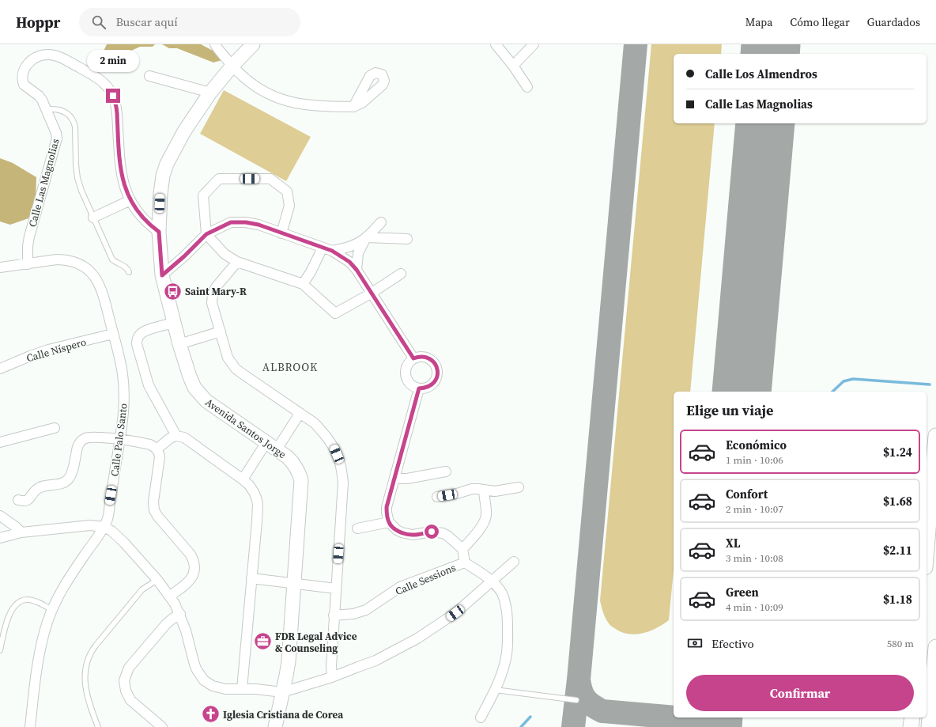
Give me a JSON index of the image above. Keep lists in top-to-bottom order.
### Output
{
  "streets": {
    "main road": ["Avenida Santos Jorge"],
    "street": [
      "Calle Las Magnolias",
      "Calle Níspero",
      "Calle Palo Santo",
      "Calle Sessions"
    ]
  },
  "crossings": [
    ["Calle Las Magnolias", "Avenida Santos Jorge"],
    ["Calle Las Magnolias", "Calle Palo Santo"],
    ["Calle Níspero", "Calle Palo Santo"]
  ],
  "districts": ["ALBROOK"],
  "places": {
    "bus stop": ["Saint Mary-R"],
    "office": ["FDR Legal Advice & Counseling"],
    "church": ["Iglesia Cristiana de Corea"]
  },
  "page": {
    "header": "Hoppr",
    "search": "Buscar aquí",
    "nav": ["Mapa", "Cómo llegar", "Guardados"],
    "bubble": "2 min",
    "banner": ["Calle Los Almendros", "Calle Las Magnolias"],
    "heading": "Elige un viaje",
    "list": [
      {
        "name": "Económico",
        "note": "1 min · 10:06",
        "value": "$1.24"
      },
      {
        "name": "Confort",
        "note": "2 min · 10:07",
        "value": "$1.68"
      },
      {
        "name": "XL",
        "note": "3 min · 10:08",
        "value": "$2.11"
      },
      {
        "name": "Green",
        "note": "4 min · 10:09",
        "value": "$1.18"
      }
    ],
    "pay": ["Efectivo", "580 m"],
    "buttons": "Confirmar"
  }
}
